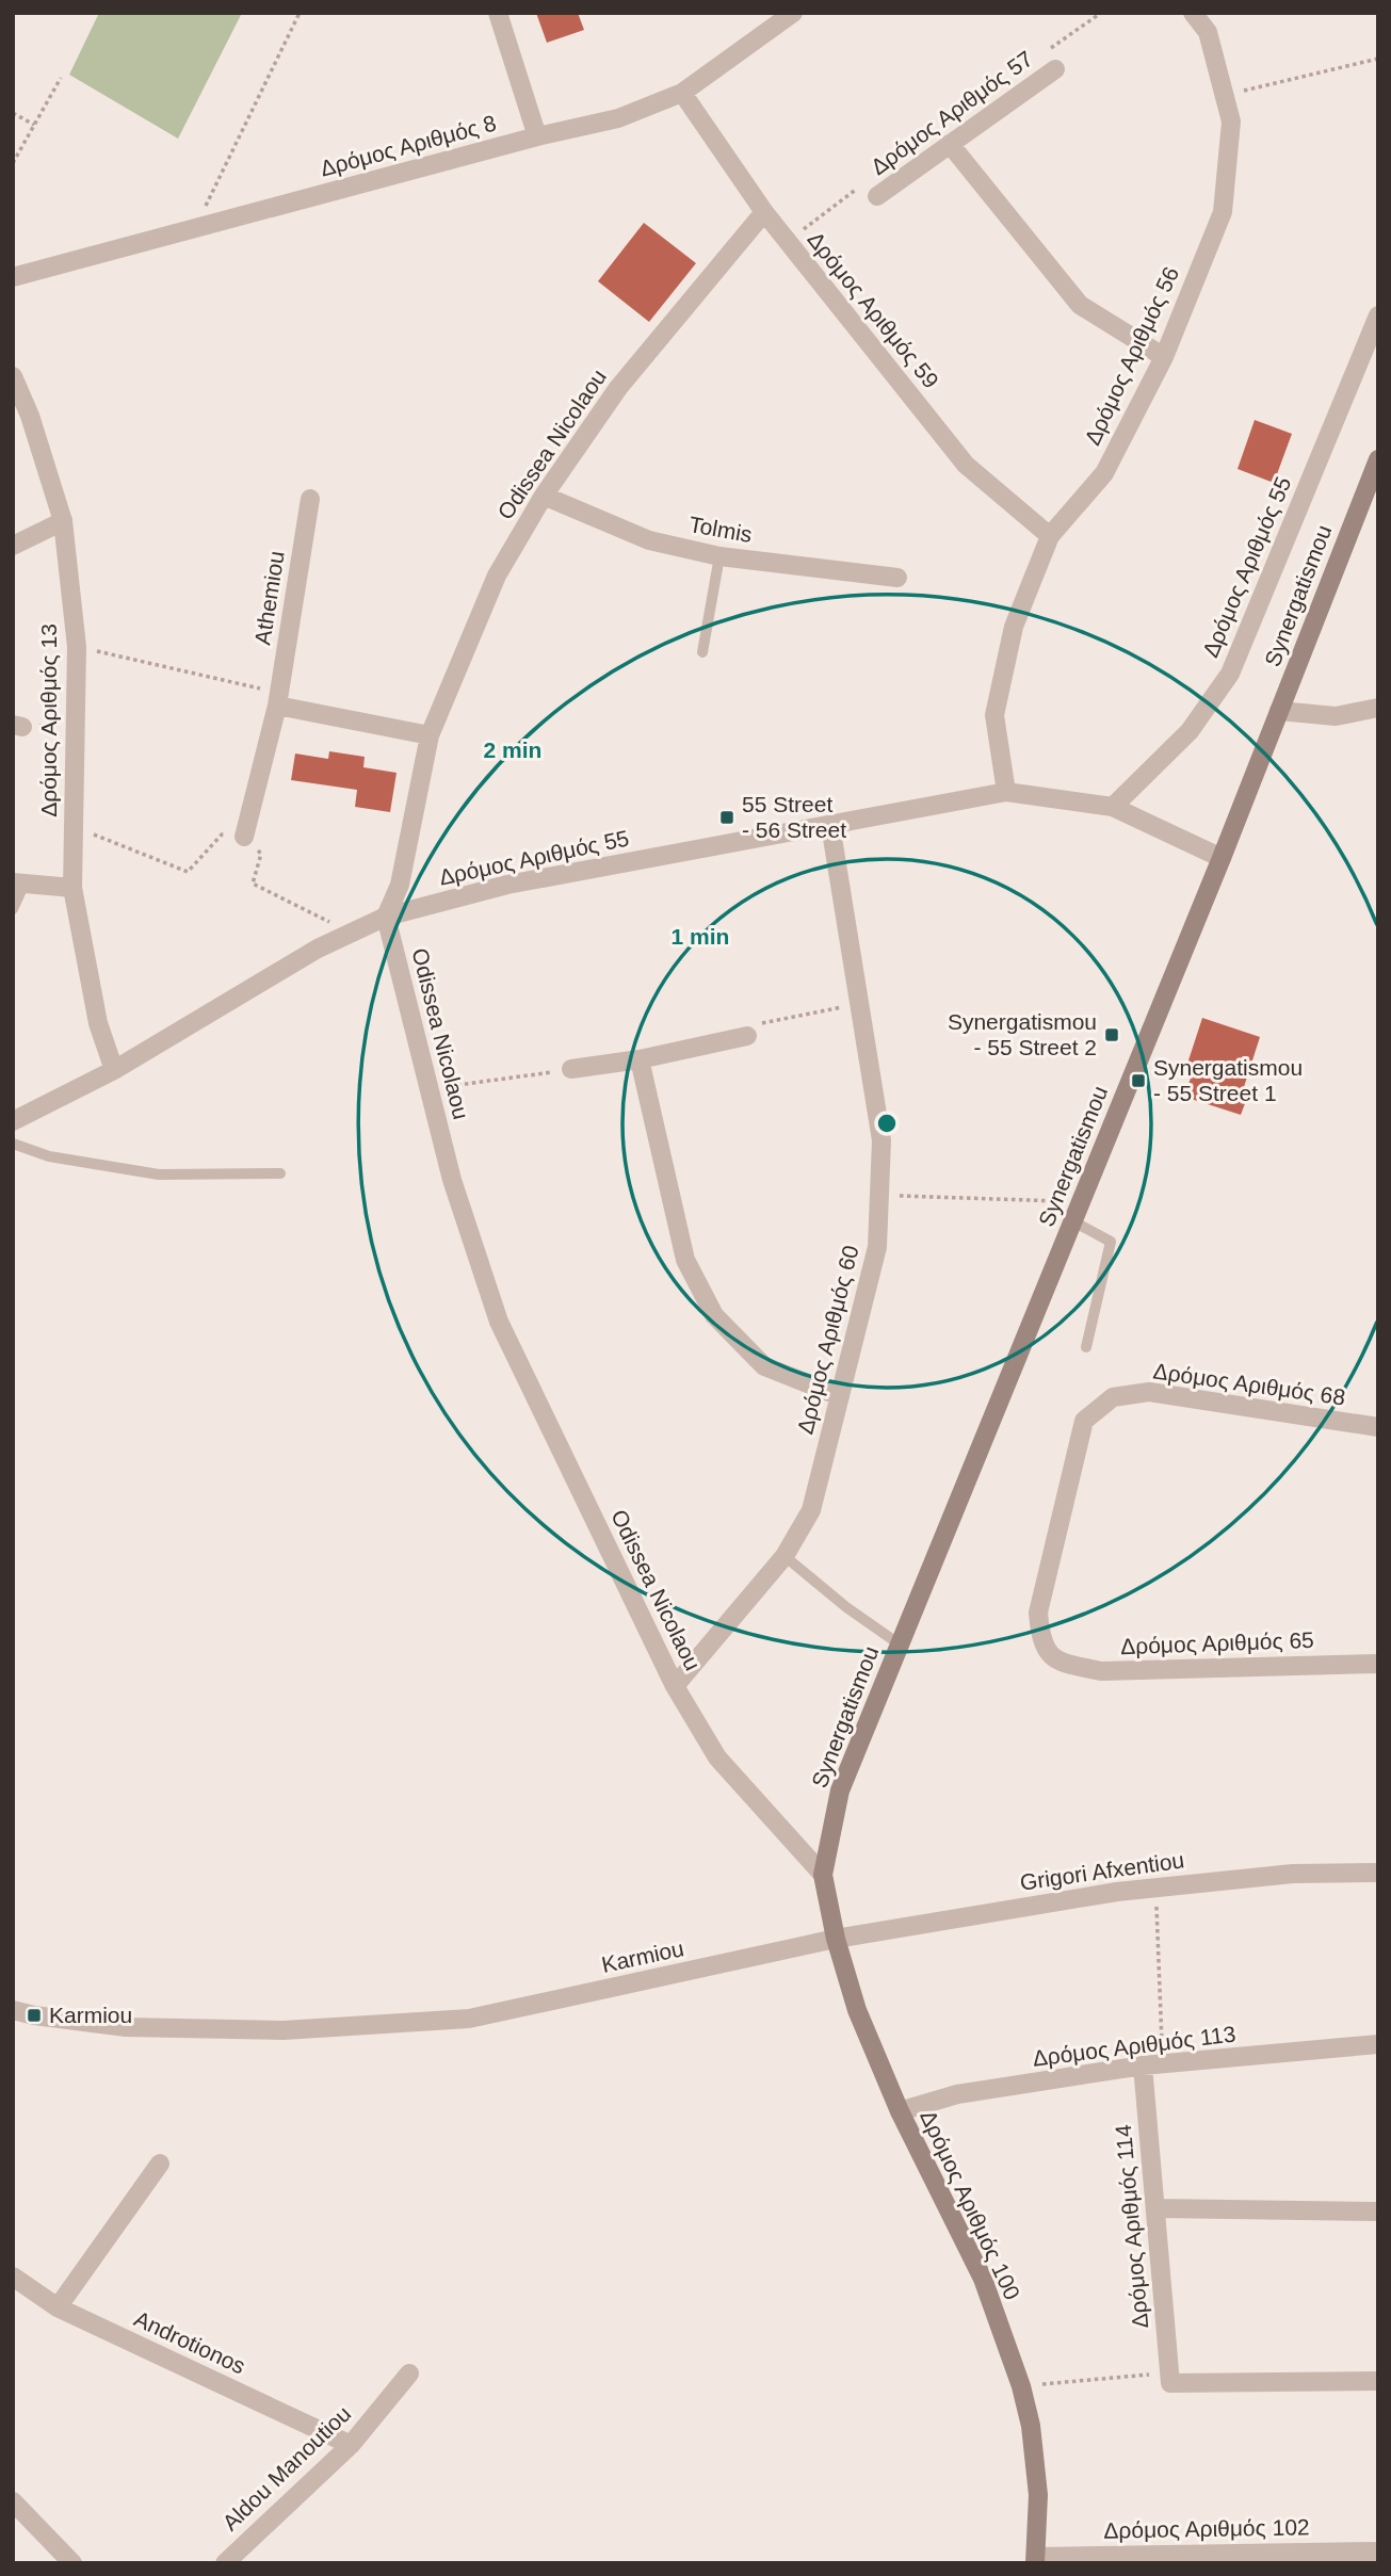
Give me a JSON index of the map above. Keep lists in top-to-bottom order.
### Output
{
  "streets": {
    "main road": ["Synergatismou", "Δρόμος Αριθμός 100"],
    "street": [
      "Δρόμος Αριθμός 57",
      "Δρόμος Αριθμός 8",
      "Δρόμος Αριθμός 59",
      "Δρόμος Αριθμός 56",
      "Odissea Nicolaou",
      "Tolmis",
      "Δρόμος Αριθμός 55",
      "Athemiou",
      "Δρόμος Αριθμός 13",
      "Δρόμος Αριθμός 60",
      "Δρόμος Αριθμός 68",
      "Δρόμος Αριθμός 65",
      "Grigori Afxentiou",
      "Karmiou",
      "Δρόμος Αριθμός 113",
      "Δρόμος Αριθμός 114",
      "Androtionos",
      "Aldou Manoutiou",
      "Δρόμος Αριθμός 102"
    ]
  },
  "crossings": [
    ["Δρόμος Αριθμός 8", "Δρόμος Αριθμός 59"],
    ["Δρόμος Αριθμός 59", "Δρόμος Αριθμός 56"],
    ["Δρόμος Αριθμός 59", "Odissea Nicolaou"],
    ["Δρόμος Αριθμός 56", "Δρόμος Αριθμός 55"],
    ["Odissea Nicolaou", "Tolmis"],
    ["Odissea Nicolaou", "Δρόμος Αριθμός 55"],
    ["Odissea Nicolaou", "Synergatismou"],
    ["Odissea Nicolaou", "Δρόμος Αριθμός 60"],
    ["Odissea Nicolaou", "Δρόμος Αριθμός 100"],
    ["Δρόμος Αριθμός 55", "Synergatismou"],
    ["Δρόμος Αριθμός 55", "Δρόμος Αριθμός 13"],
    ["Δρόμος Αριθμός 55", "Δρόμος Αριθμός 60"],
    ["Synergatismou", "Δρόμος Αριθμός 100"],
    ["Δρόμος Αριθμός 68", "Δρόμος Αριθμός 65"],
    ["Grigori Afxentiou", "Karmiou"],
    ["Grigori Afxentiou", "Δρόμος Αριθμός 100"],
    ["Karmiou", "Δρόμος Αριθμός 100"],
    ["Δρόμος Αριθμός 113", "Δρόμος Αριθμός 100"],
    ["Δρόμος Αριθμός 113", "Δρόμος Αριθμός 114"],
    ["Δρόμος Αριθμός 100", "Δρόμος Αριθμός 102"],
    ["Androtionos", "Aldou Manoutiou"]
  ],
  "places": {
    "transit": [
      "55 Street - 56 Street",
      "Synergatismou - 55 Street 2",
      "Synergatismou - 55 Street 1",
      "Karmiou"
    ]
  },
  "rings": ["2 min", "1 min"]
}
